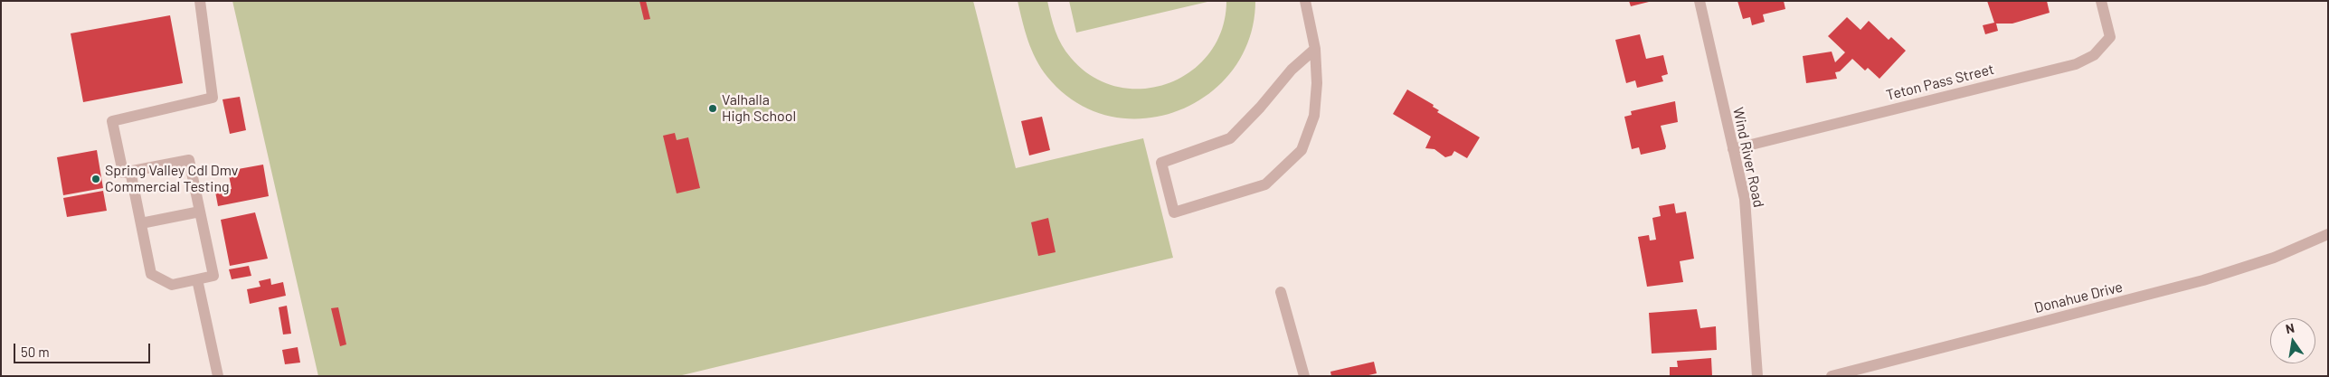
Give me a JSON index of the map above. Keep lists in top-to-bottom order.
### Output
{
  "streets": {
    "street": ["Teton Pass Street", "Wind River Road", "Donahue Drive"]
  },
  "crossings": [
    ["Teton Pass Street", "Wind River Road"]
  ],
  "places": ["Valhalla High School", "Spring Valley Cdl Dmv Commercial Testing"],
  "scale_bar": "50 m",
  "north": "top"
}
